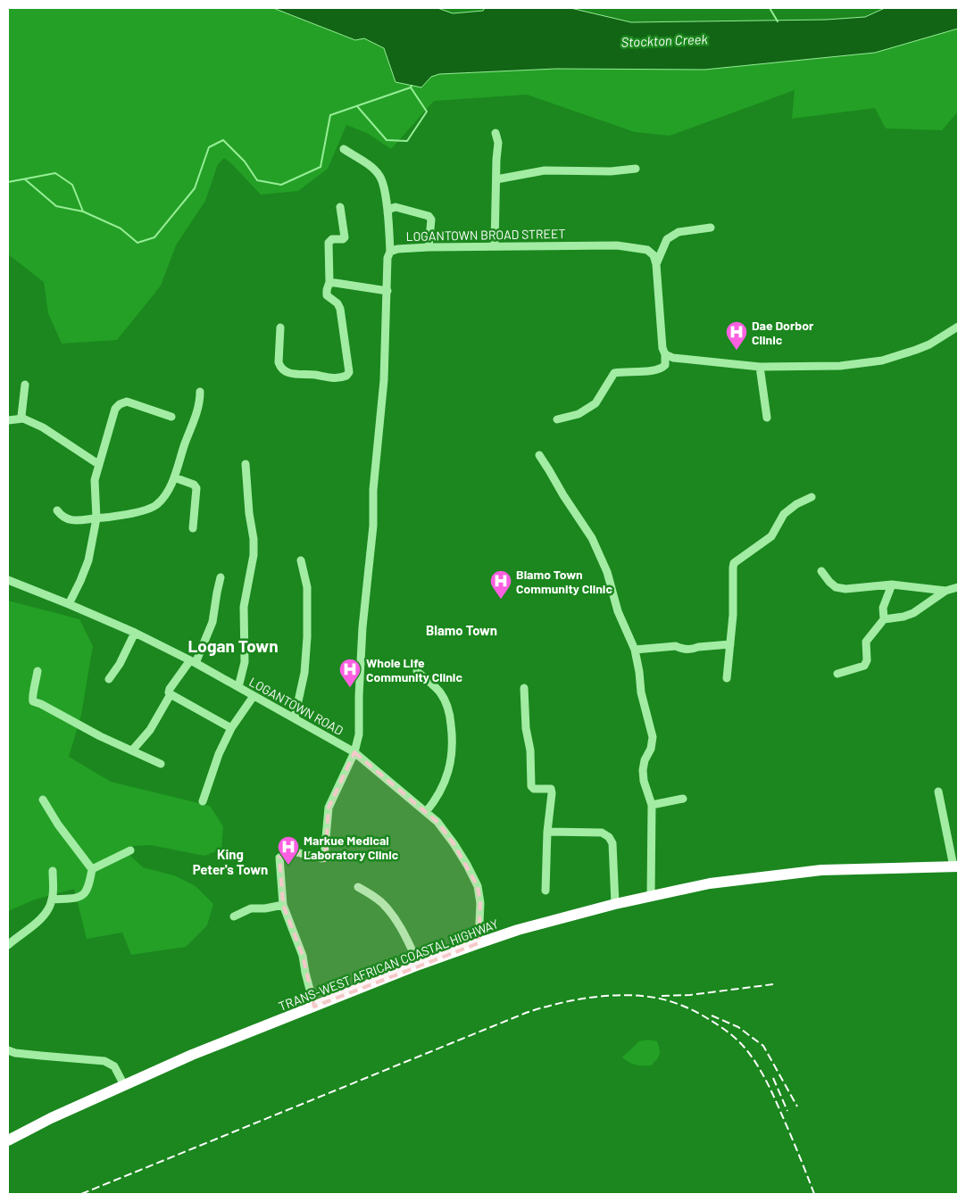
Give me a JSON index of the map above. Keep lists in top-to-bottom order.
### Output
{
  "streets": {
    "highway": ["TRANS-WEST AFRICAN COASTAL HIGHWAY"],
    "street": ["LOGANTOWN BROAD STREET", "LOGANTOWN ROAD"]
  },
  "crossings": [
    ["LOGANTOWN BROAD STREET", "LOGANTOWN ROAD"],
    ["LOGANTOWN ROAD", "TRANS-WEST AFRICAN COASTAL HIGHWAY"]
  ],
  "districts": ["Blamo Town", "Logan Town", "King Peter's Town"],
  "water": ["Stockton Creek"],
  "places": {
    "hospital": [
      "Dae Dorbor Clinic",
      "Blamo Town Community Clinic",
      "Whole Life Community Clinic",
      "Markue Medical Laboratory Clinic"
    ]
  }
}
